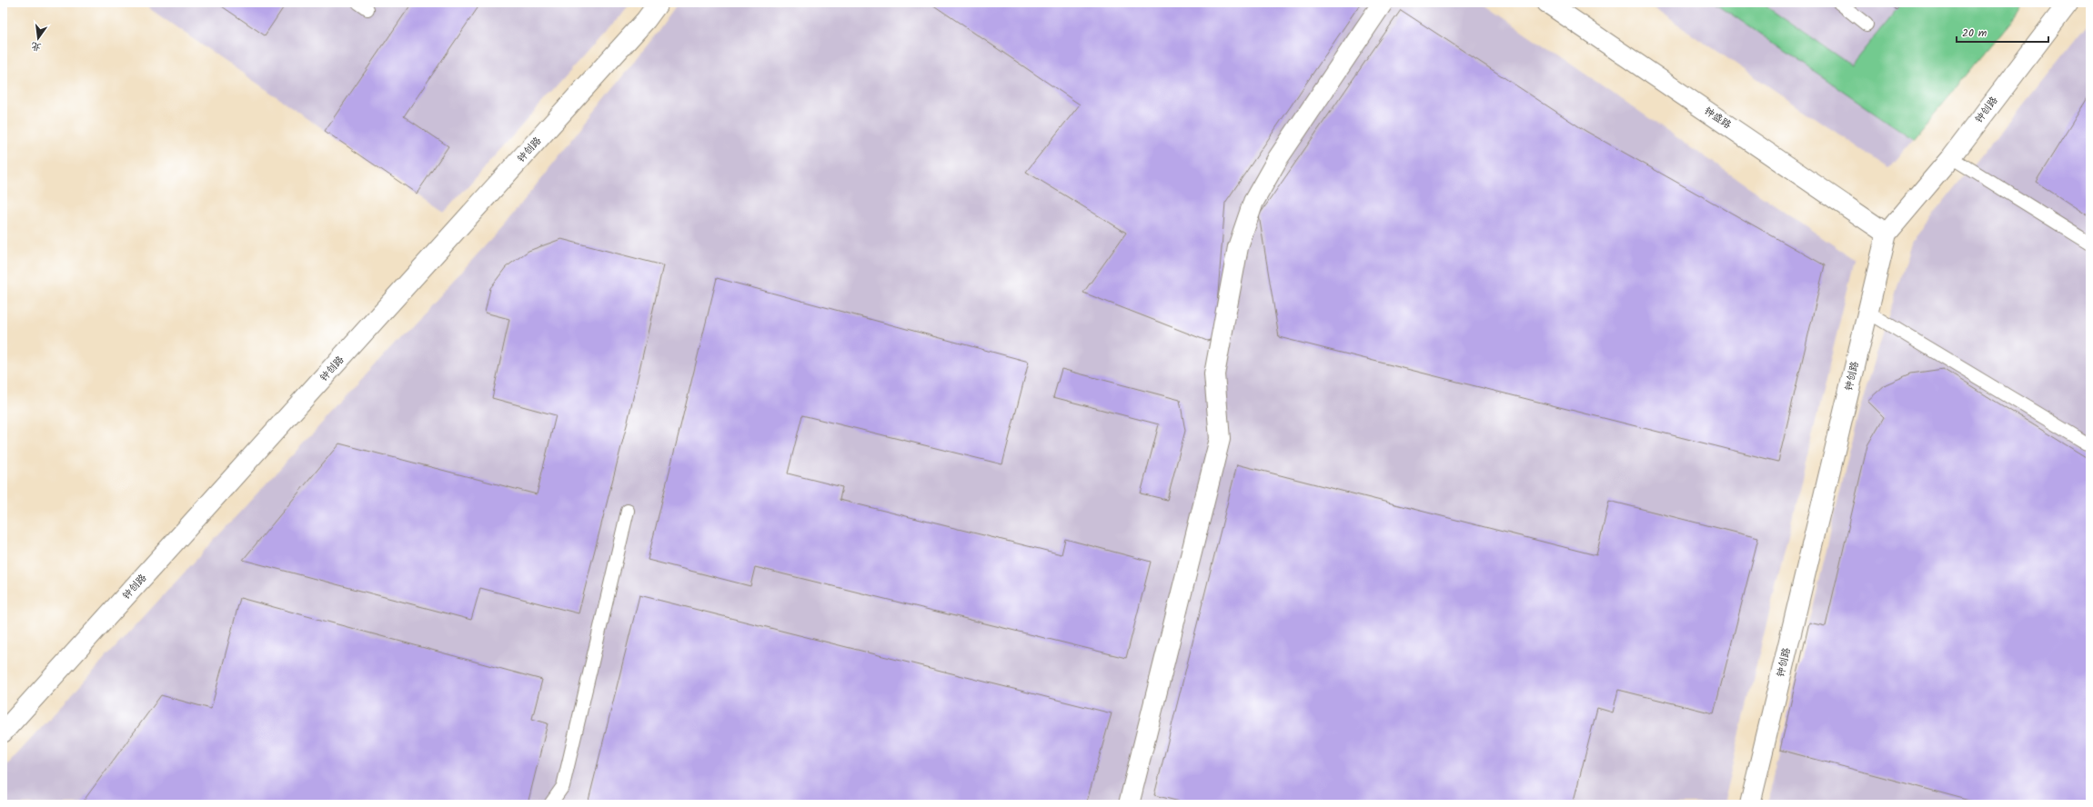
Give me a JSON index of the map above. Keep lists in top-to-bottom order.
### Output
{
  "streets": {
    "street": ["钟创路", "钟盛路"]
  },
  "crossings": [
    ["钟创路", "钟盛路"]
  ],
  "scale_bar": "20 m",
  "north": "bottom"
}
